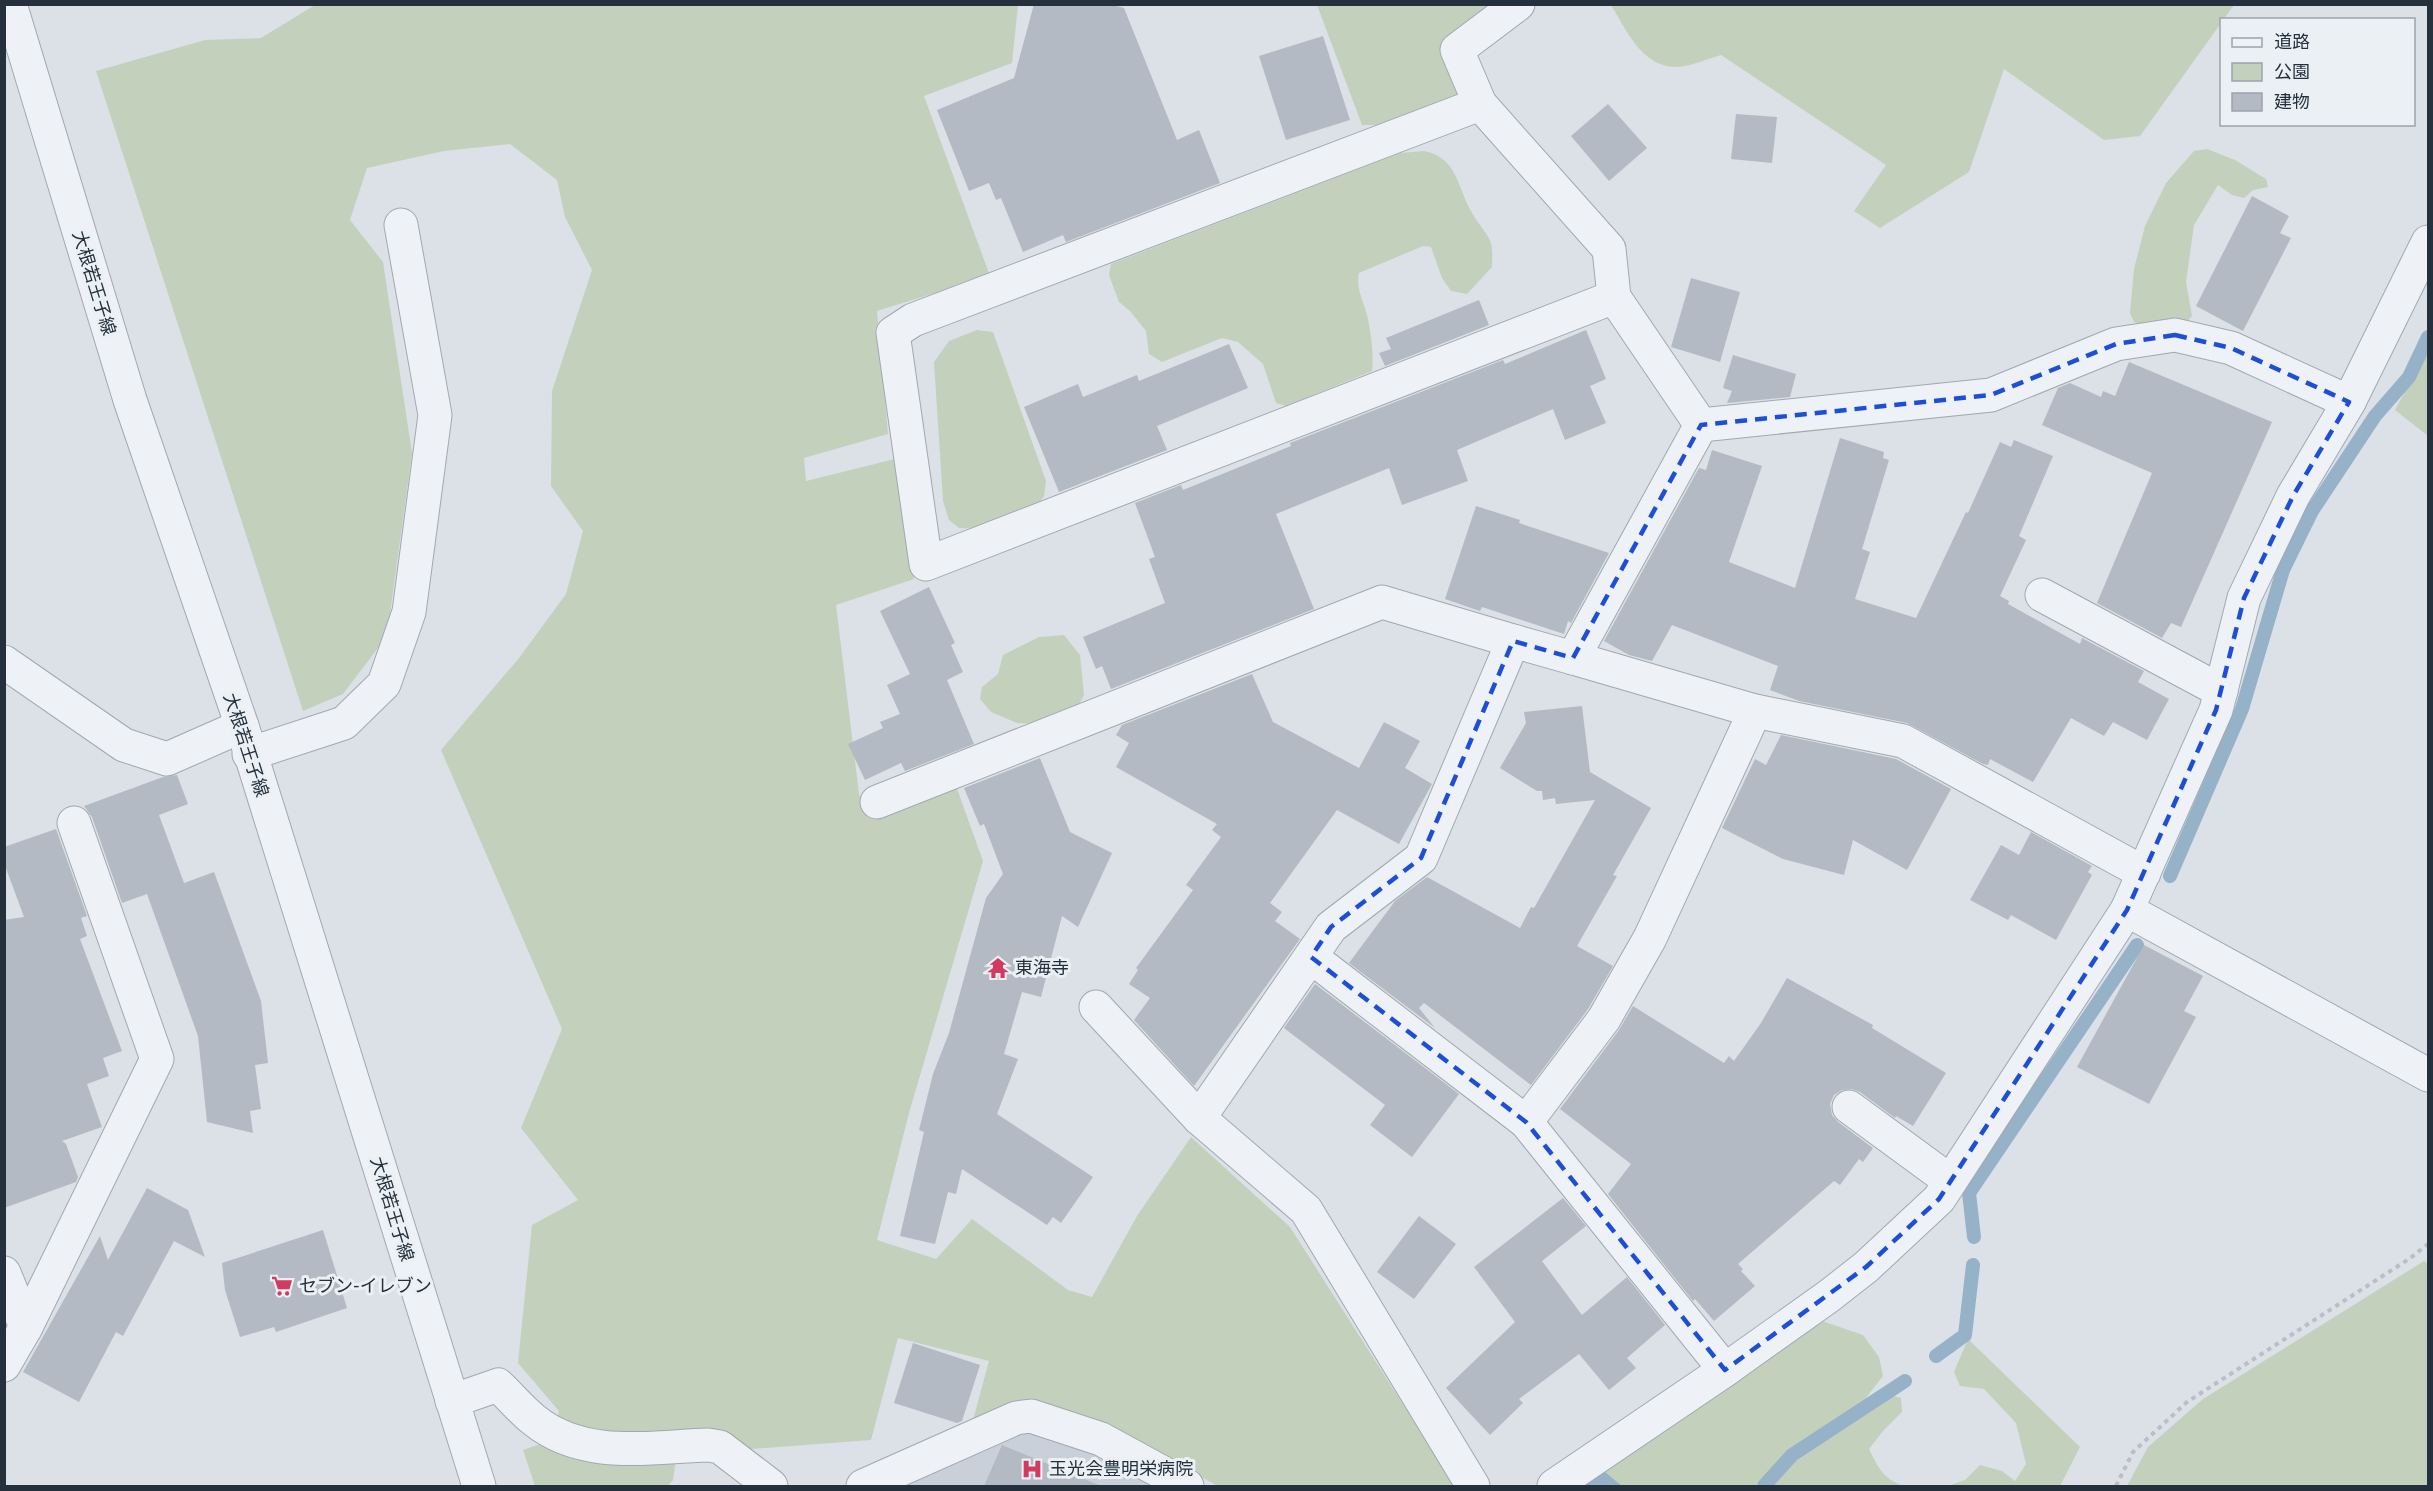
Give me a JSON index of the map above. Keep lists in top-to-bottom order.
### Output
{
  "streets": {
    "street": ["大根若王子線"]
  },
  "places": {
    "temple": ["東海寺"],
    "supermarket": ["セブン-イレブン"],
    "hospital": ["玉光会豊明栄病院"]
  },
  "legend": ["道路", "公園", "建物"]
}
